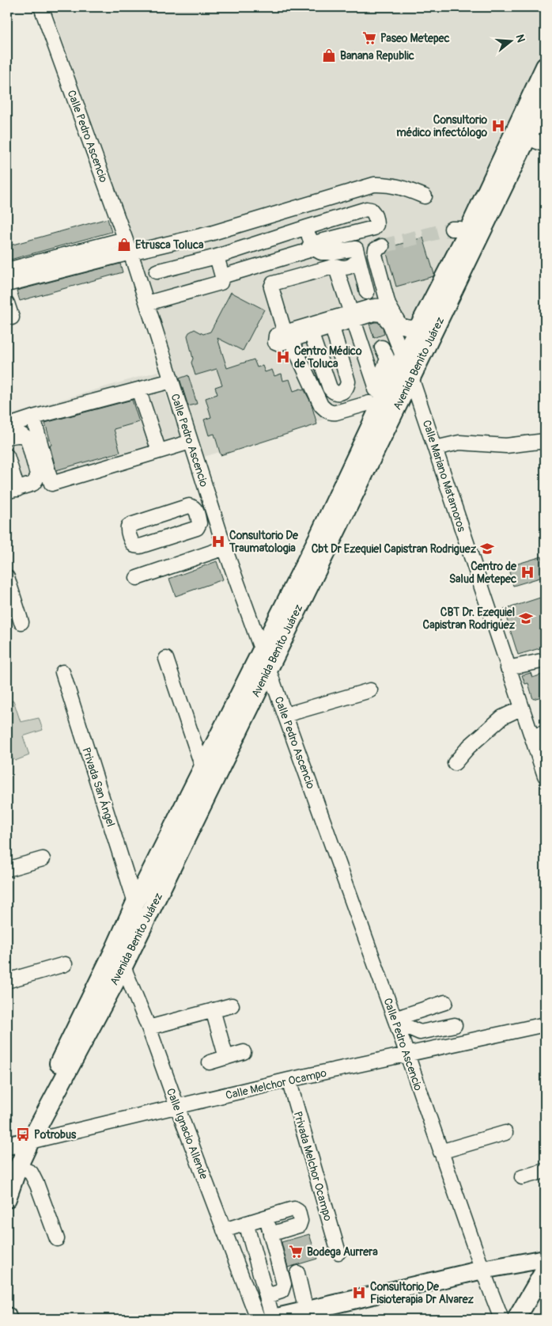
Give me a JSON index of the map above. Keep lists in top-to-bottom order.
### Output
{
  "streets": {
    "main road": ["Avenida Benito Juárez"],
    "street": [
      "Calle Pedro Ascencio",
      "Calle Mariano Matamoros",
      "Privada San Ángel",
      "Calle Melchor Ocampo",
      "Calle Ignacio Allende",
      "Privada Melchor Ocampo"
    ]
  },
  "crossings": [
    ["Calle Pedro Ascencio", "Avenida Benito Juárez"],
    ["Calle Pedro Ascencio", "Calle Melchor Ocampo"],
    ["Avenida Benito Juárez", "Calle Mariano Matamoros"],
    ["Avenida Benito Juárez", "Privada San Ángel"],
    ["Avenida Benito Juárez", "Calle Melchor Ocampo"],
    ["Avenida Benito Juárez", "Calle Ignacio Allende"],
    ["Calle Melchor Ocampo", "Calle Ignacio Allende"],
    ["Calle Melchor Ocampo", "Privada Melchor Ocampo"]
  ],
  "places": {
    "supermarket": ["Paseo Metepec", "Bodega Aurrera"],
    "shop": ["Banana Republic", "Etrusca Toluca"],
    "hospital": [
      "Consultorio médico infectólogo",
      "Centro Médico de Toluca",
      "Consultorio De Traumatologia",
      "Centro de Salud Metepec",
      "Consultorio De Fisioterapia Dr Alvarez"
    ],
    "school or university": ["Cbt Dr Ezequiel Capistran Rodriguez", "CBT Dr. Ezequiel Capistran Rodriguez"],
    "bus stop": ["Potrobus"]
  },
  "north": "right"
}
